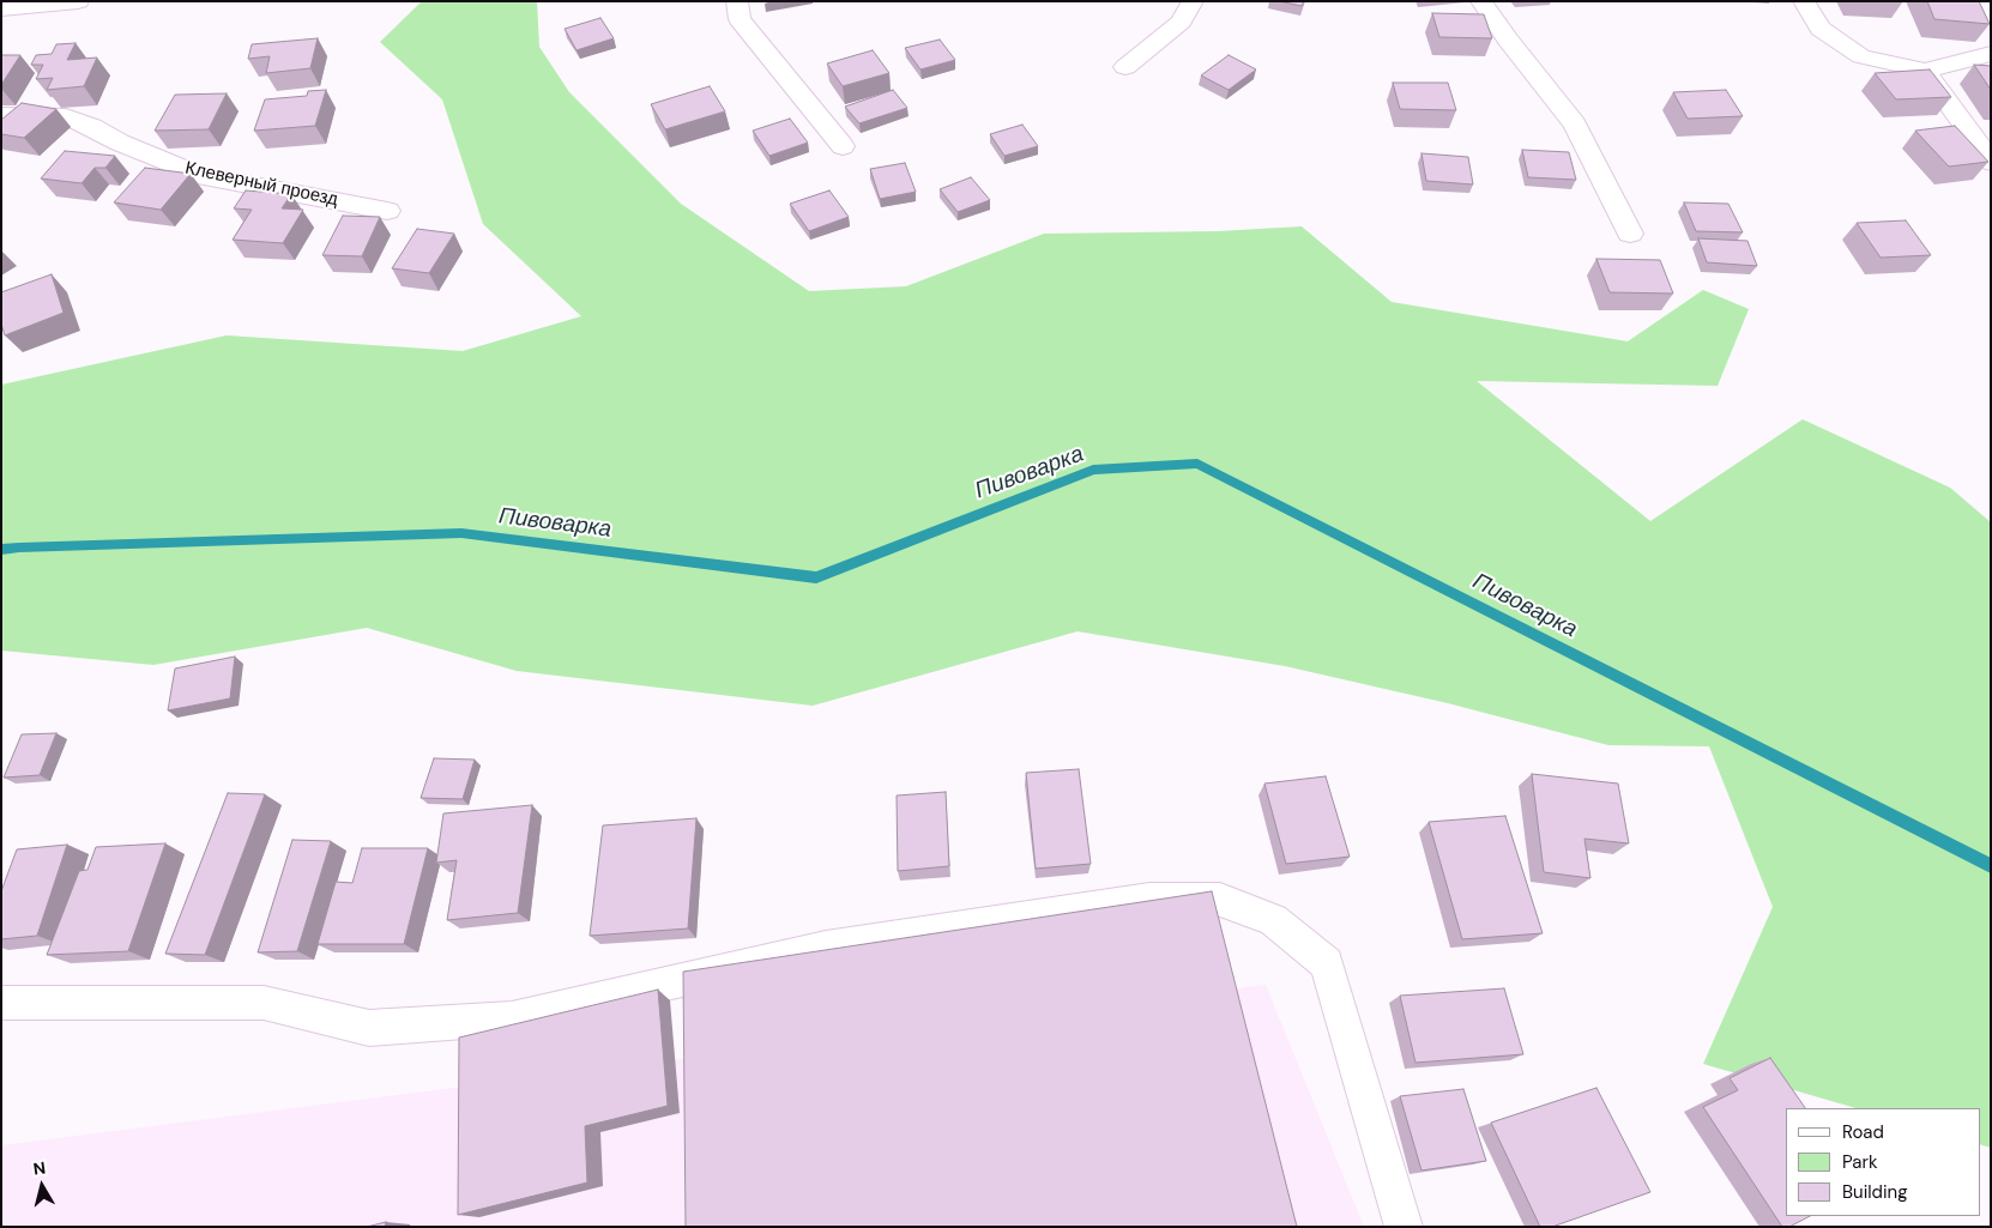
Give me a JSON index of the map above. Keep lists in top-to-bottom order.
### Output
{
  "streets": {
    "street": ["Клеверный проезд"]
  },
  "water": ["Пивоварка"],
  "legend": ["Road", "Park", "Building"],
  "north": "top"
}
